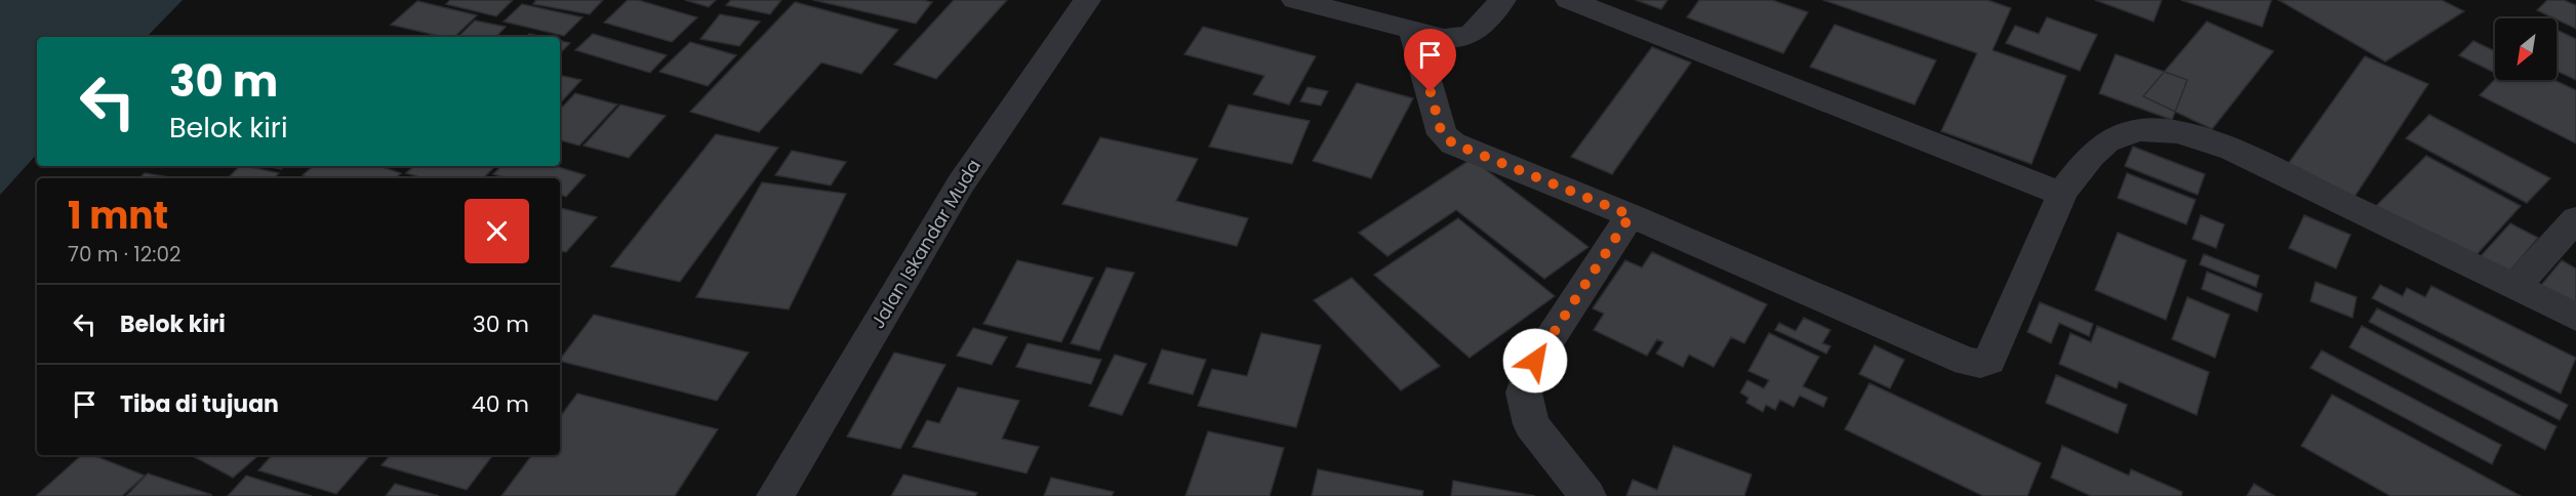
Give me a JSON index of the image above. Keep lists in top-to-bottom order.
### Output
{
  "streets": {
    "street": ["Jalan Iskandar Muda"]
  },
  "north": "bottom left",
  "page": {
    "turn": ["30 m", "Belok kiri"],
    "heading": ["1 mnt", "70 m · 12:02"],
    "list": [
      {
        "name": "Belok kiri",
        "value": "30 m"
      },
      {
        "name": "Tiba di tujuan",
        "value": "40 m"
      }
    ]
  }
}
